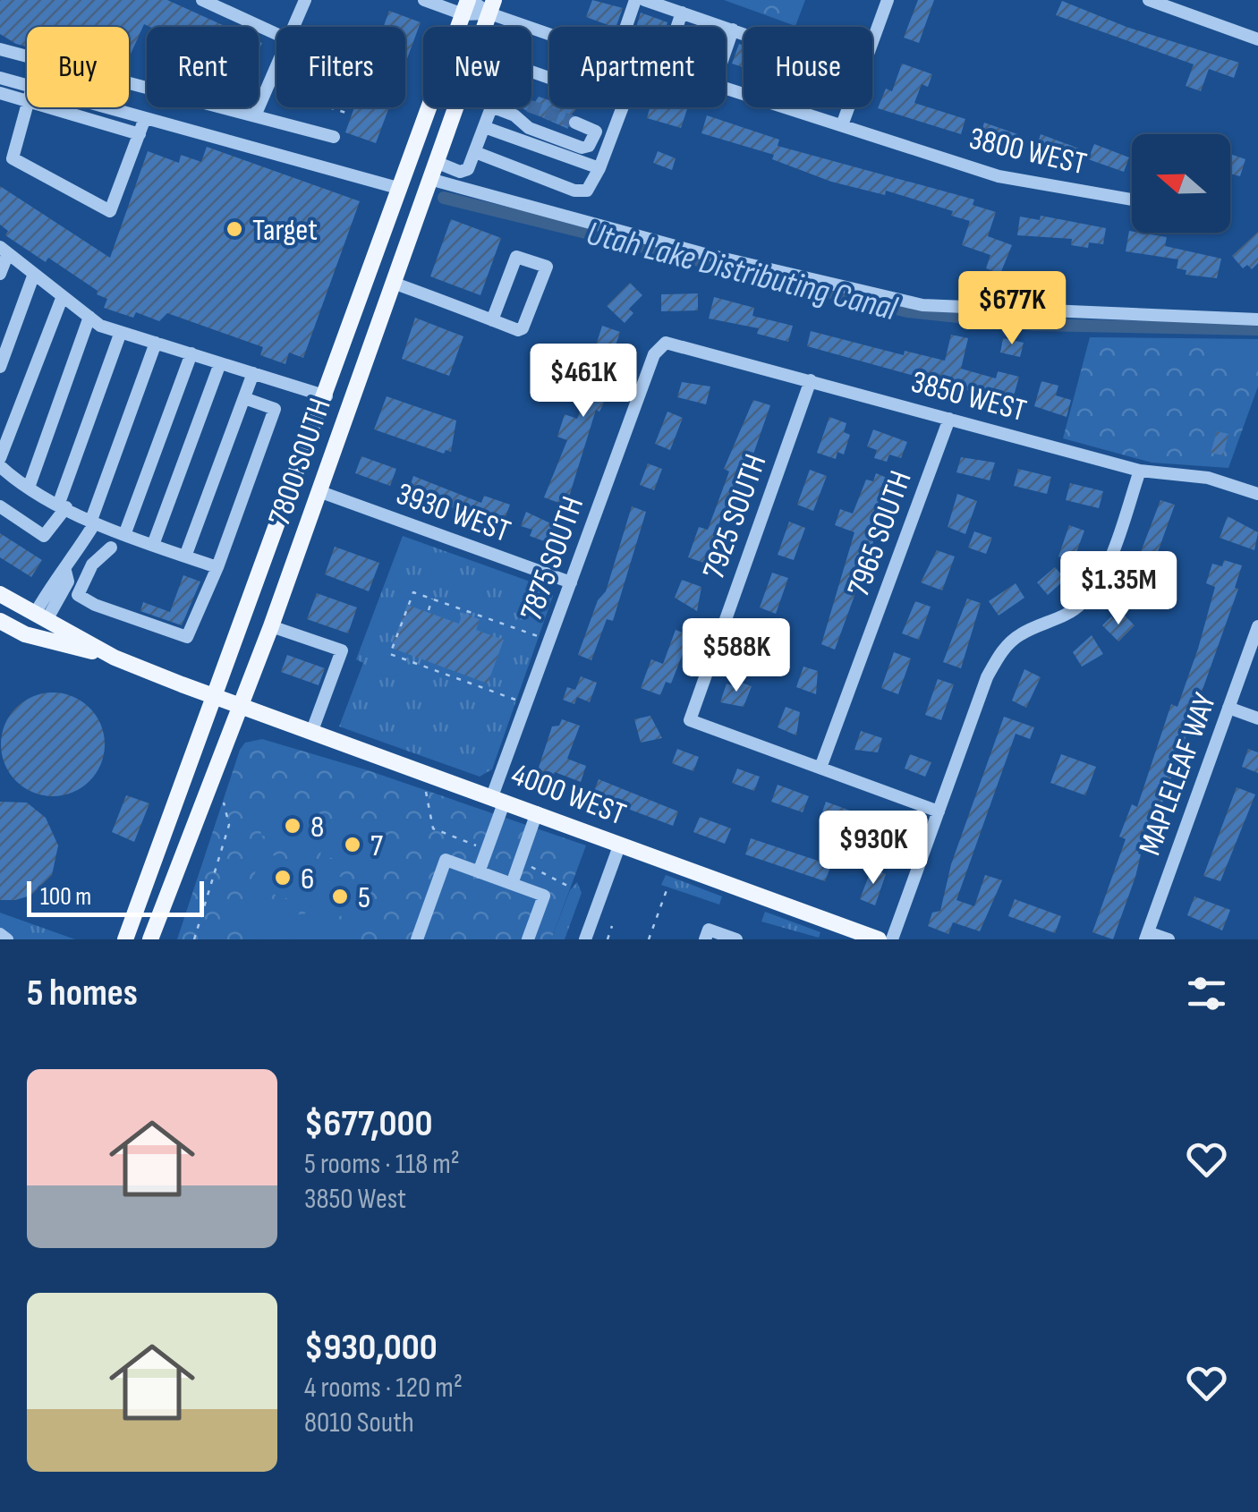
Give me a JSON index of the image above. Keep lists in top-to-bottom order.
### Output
{
  "streets": {
    "main road": ["7800 SOUTH", "4000 WEST"],
    "street": [
      "3800 WEST",
      "3850 WEST",
      "3930 WEST",
      "7925 SOUTH",
      "7965 SOUTH",
      "7875 SOUTH",
      "MAPLELEAF WAY"
    ]
  },
  "crossings": [
    ["3800 WEST", "7800 SOUTH"],
    ["3850 WEST", "7925 SOUTH"],
    ["3850 WEST", "7965 SOUTH"],
    ["3850 WEST", "7875 SOUTH"],
    ["7800 SOUTH", "3930 WEST"],
    ["7800 SOUTH", "4000 WEST"],
    ["3930 WEST", "7875 SOUTH"],
    ["7925 SOUTH", "7965 SOUTH"],
    ["7875 SOUTH", "4000 WEST"]
  ],
  "water": ["Utah Lake Distributing Canal"],
  "places": [
    "Target",
    "8",
    "7",
    "6",
    "5"
  ],
  "scale_bar": "100 m",
  "north": "left",
  "page": {
    "chip": [
      "Buy",
      "Rent",
      "Filters",
      "New",
      "Apartment",
      "House"
    ],
    "price": [
      "$677K",
      "$461K",
      "$1.35M",
      "$588K",
      "$930K"
    ],
    "scale": "100 m",
    "heading": "5 homes",
    "list": [
      {
        "name": "$677,000",
        "note": "5 rooms · 118 m² · 3850 West"
      },
      {
        "name": "$930,000",
        "note": "4 rooms · 120 m² · 8010 South"
      }
    ]
  }
}
